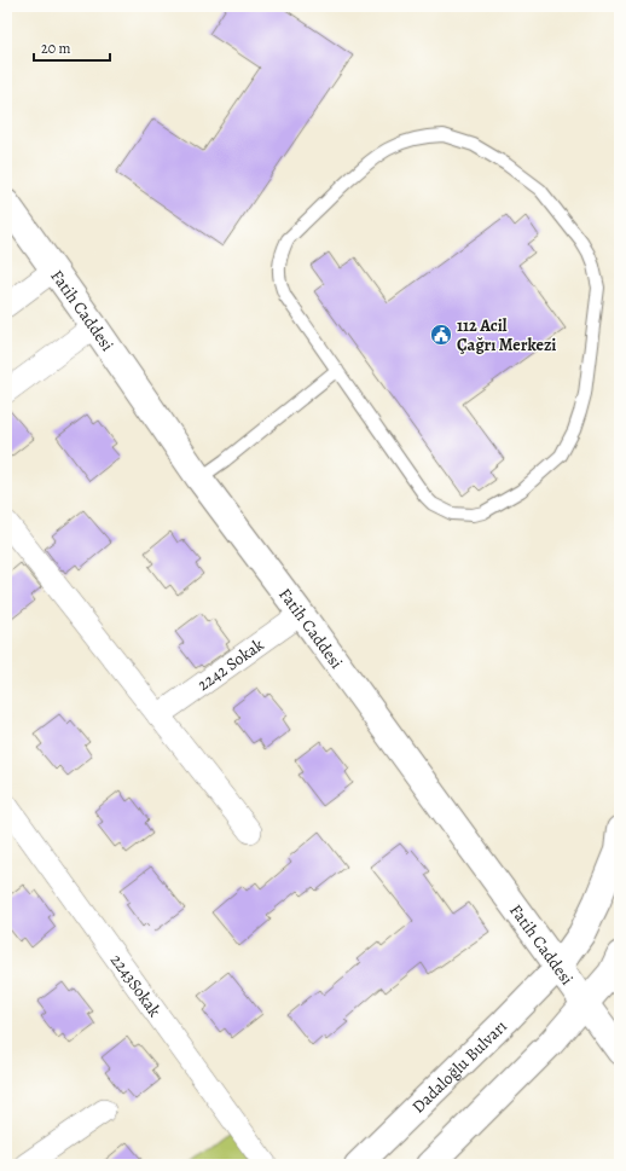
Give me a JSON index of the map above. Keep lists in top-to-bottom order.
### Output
{
  "streets": {
    "street": [
      "Fatih Caddesi",
      "2242 Sokak",
      "2243Sokak",
      "Dadaloğlu Bulvarı"
    ]
  },
  "crossings": [
    ["Fatih Caddesi", "2242 Sokak"],
    ["Fatih Caddesi", "Dadaloğlu Bulvarı"]
  ],
  "places": {
    "public building": ["112 Acil Çağrı Merkezi"]
  },
  "scale_bar": "20 m"
}
